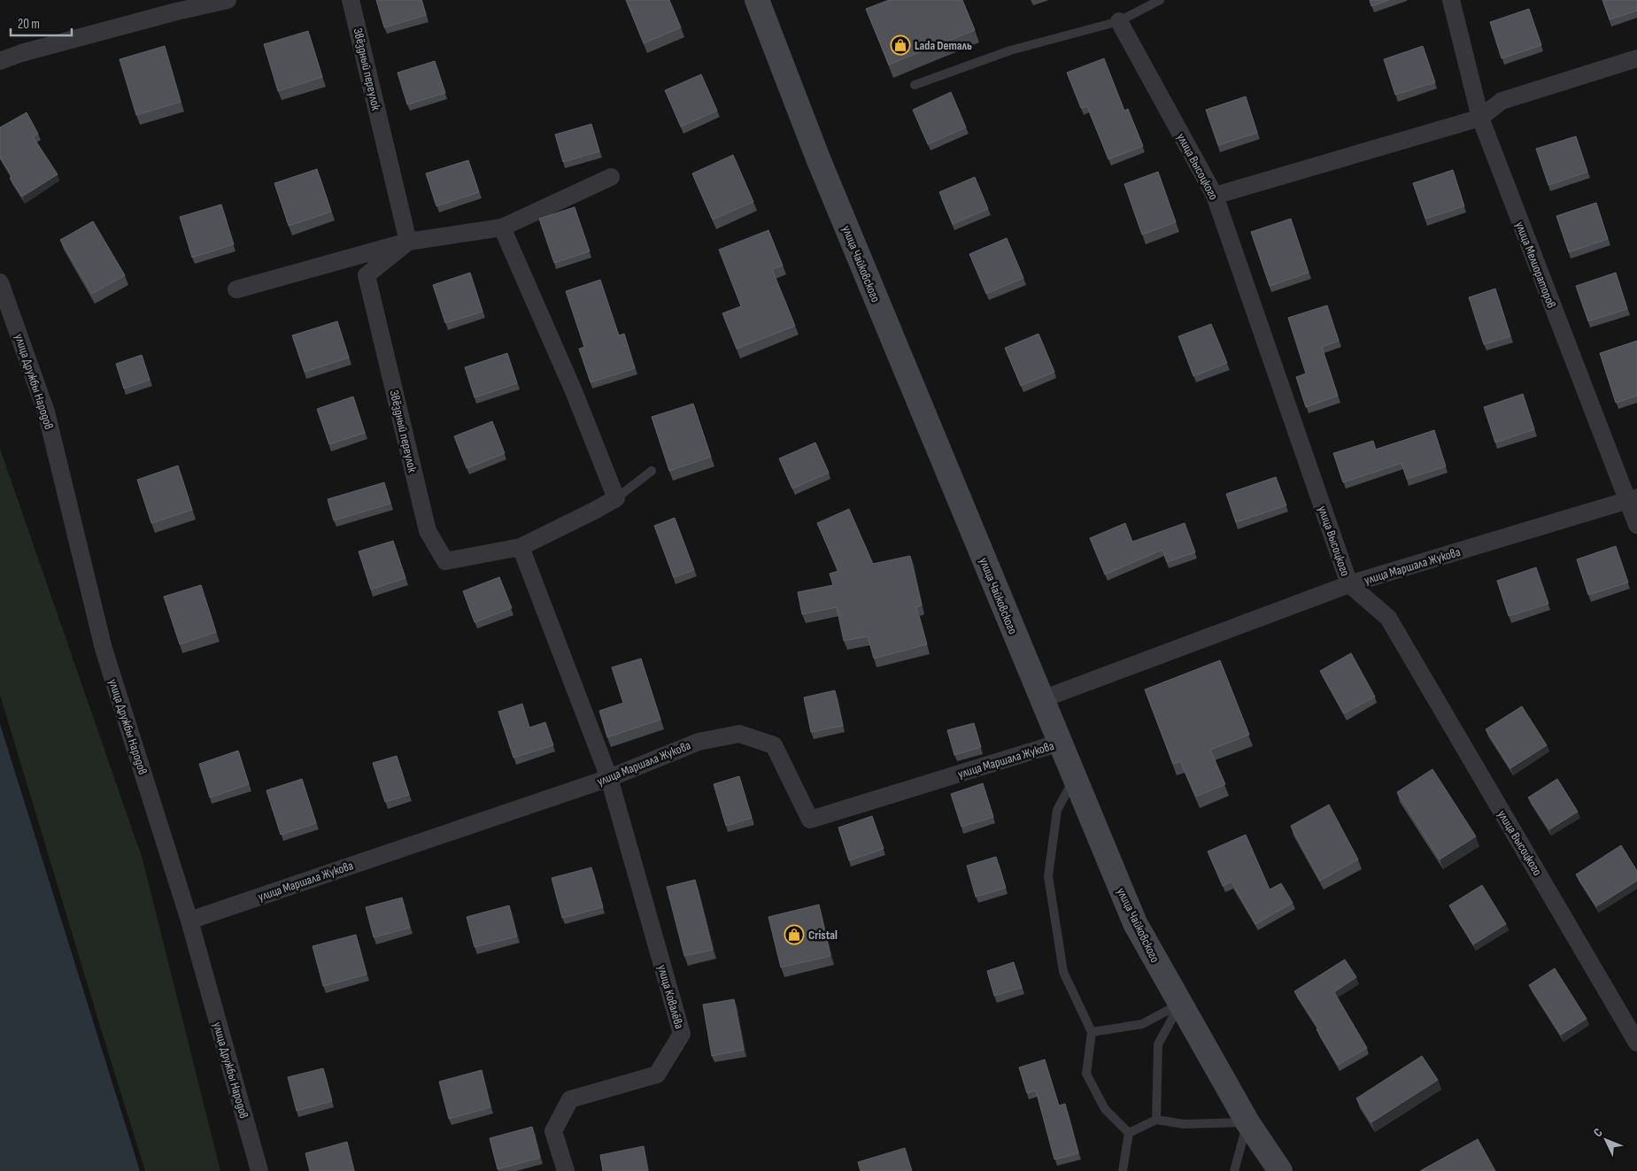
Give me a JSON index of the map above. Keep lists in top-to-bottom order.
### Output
{
  "streets": {
    "main road": ["улица Чайковского"],
    "street": [
      "Звёздный переулок",
      "улица Высоцкого",
      "улица Мелиораторов",
      "улица Дружбы Народов",
      "улица Маршала Жукова",
      "улица Ковалёва"
    ]
  },
  "crossings": [
    ["улица Высоцкого", "улица Маршала Жукова"],
    ["улица Чайковского", "улица Маршала Жукова"],
    ["улица Мелиораторов", "улица Маршала Жукова"],
    ["улица Дружбы Народов", "улица Маршала Жукова"],
    ["улица Маршала Жукова", "улица Ковалёва"]
  ],
  "places": {
    "shop": ["Lada Dеталь", "Cristal"]
  },
  "scale_bar": "20 m",
  "north": "top left"
}
